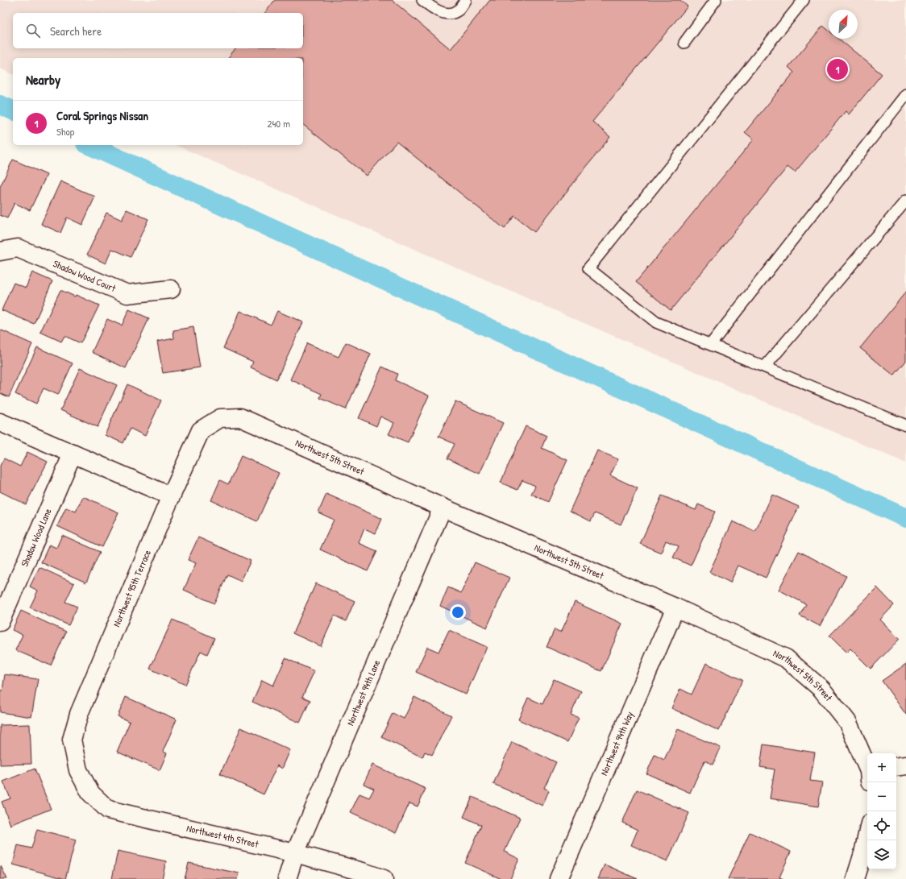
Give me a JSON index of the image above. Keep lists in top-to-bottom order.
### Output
{
  "streets": {
    "street": [
      "Shadow Wood Court",
      "Northwest 5th Street",
      "Shadow Wood Lane",
      "Northwest 95th Terrace",
      "Northwest 94th Lane",
      "Northwest 94th Way",
      "Northwest 4th Street"
    ]
  },
  "crossings": [
    ["Northwest 5th Street", "Northwest 95th Terrace"],
    ["Northwest 5th Street", "Northwest 94th Lane"],
    ["Northwest 5th Street", "Northwest 94th Way"],
    ["Northwest 95th Terrace", "Northwest 4th Street"],
    ["Northwest 94th Lane", "Northwest 4th Street"]
  ],
  "north": "top right",
  "page": {
    "search": "Search here",
    "pins": "1",
    "heading": "Nearby",
    "list": [
      {
        "mark": "1",
        "name": "Coral Springs Nissan",
        "note": "Shop",
        "value": "240 m"
      }
    ],
    "map_buttons": ["+", "−"]
  }
}
